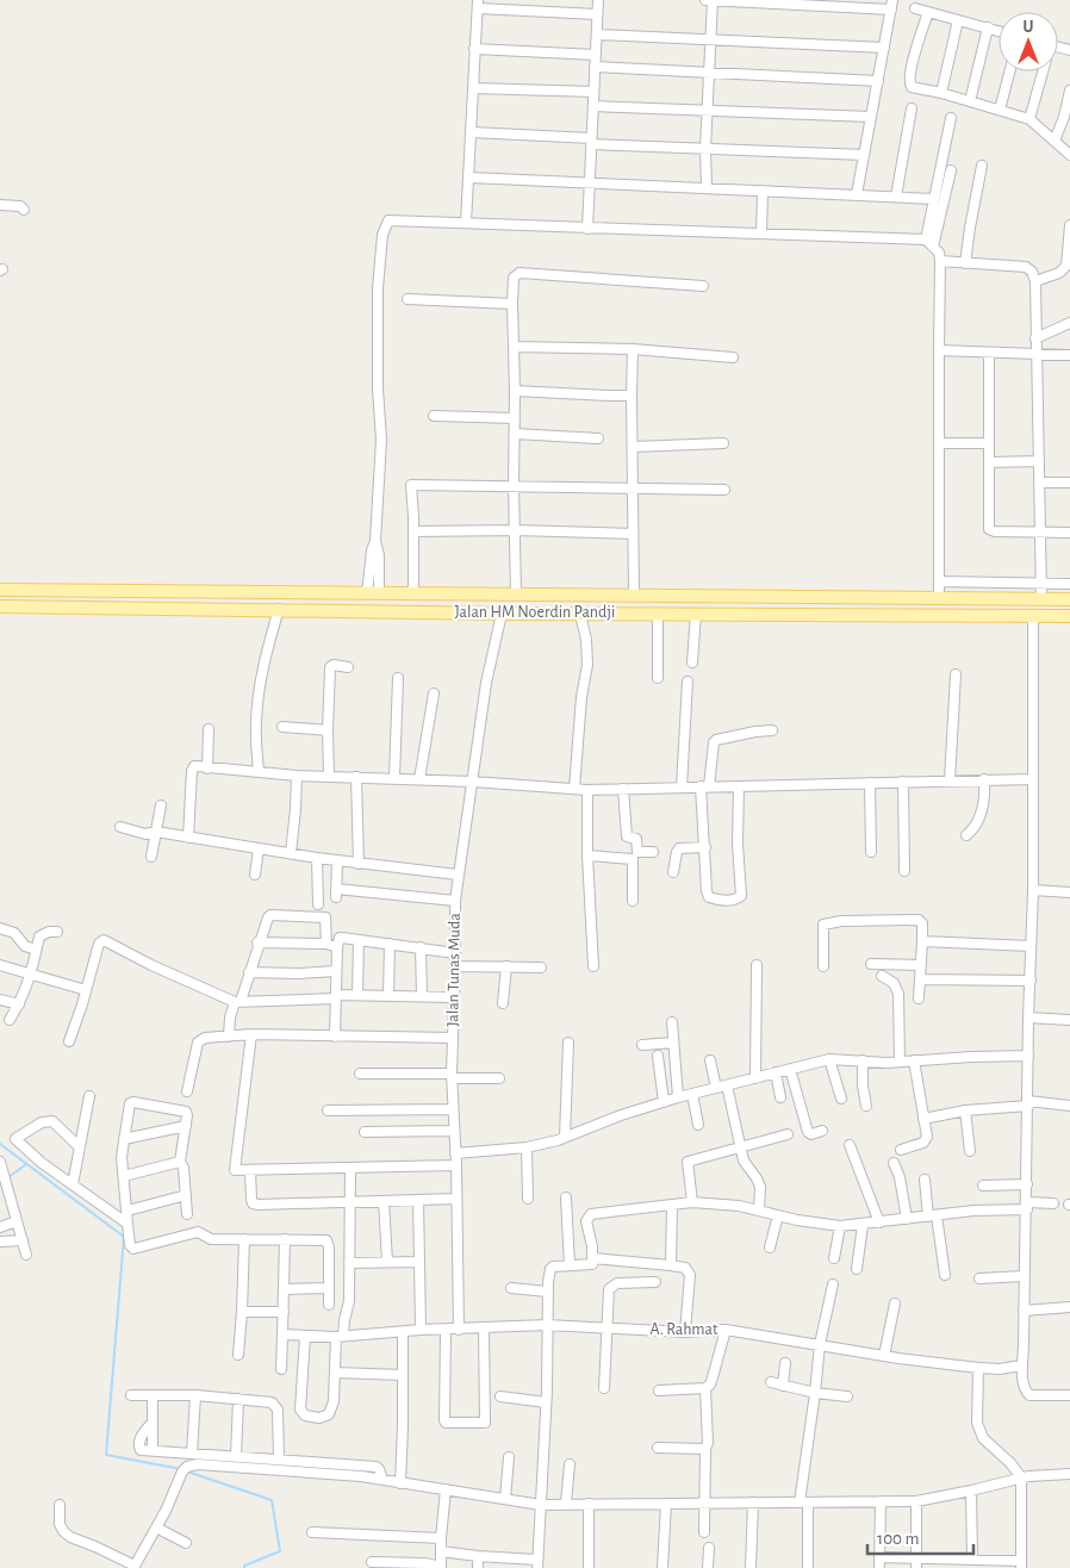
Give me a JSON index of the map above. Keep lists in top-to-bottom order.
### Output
{
  "streets": {
    "main road": ["Jalan HM Noerdin Pandji"],
    "street": ["Jalan Tunas Muda", "A. Rahmat"]
  },
  "crossings": [
    ["Jalan HM Noerdin Pandji", "Jalan Tunas Muda"],
    ["Jalan Tunas Muda", "A. Rahmat"]
  ],
  "scale_bar": "100 m",
  "north": "top"
}
